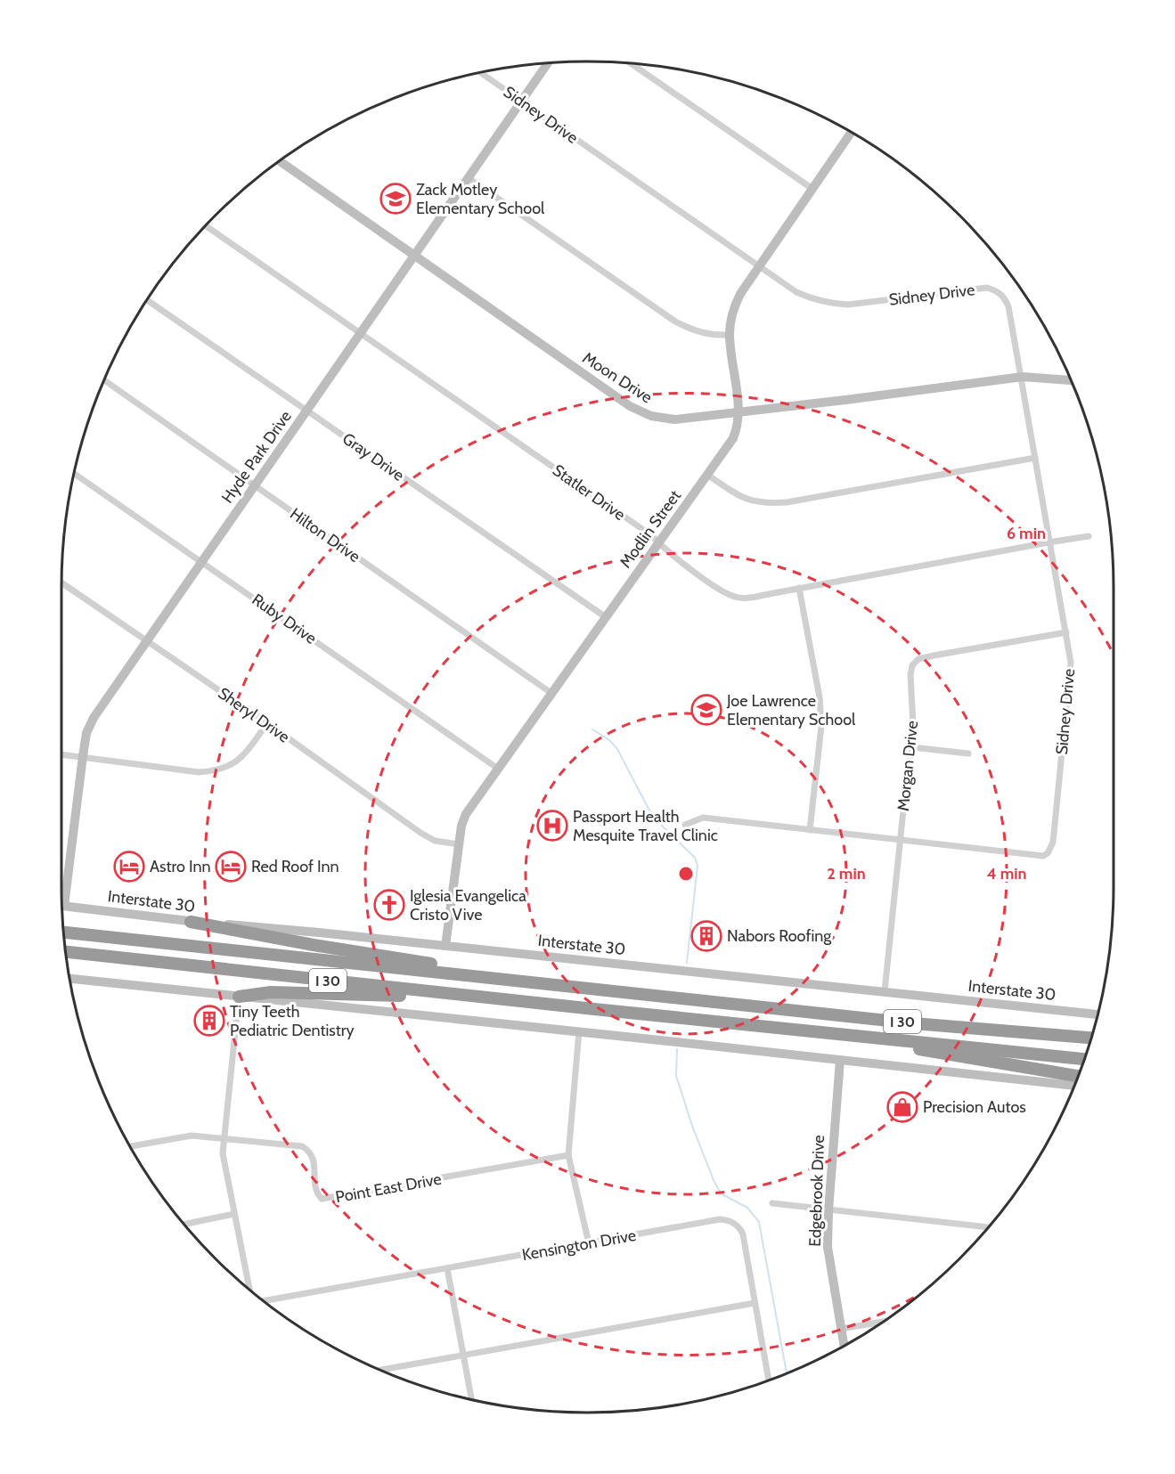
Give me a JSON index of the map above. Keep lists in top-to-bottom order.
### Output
{
  "streets": {
    "highway": ["I 30"],
    "street": [
      "Sidney Drive",
      "Moon Drive",
      "Hyde Park Drive",
      "Gray Drive",
      "Statler Drive",
      "Modlin Street",
      "Hilton Drive",
      "Ruby Drive",
      "Sheryl Drive",
      "Morgan Drive",
      "Interstate 30",
      "Point East Drive",
      "Edgebrook Drive",
      "Kensington Drive"
    ]
  },
  "crossings": [
    ["Sidney Drive", "Moon Drive"],
    ["Sidney Drive", "Hyde Park Drive"],
    ["Sidney Drive", "Statler Drive"],
    ["Sidney Drive", "Modlin Street"],
    ["Sidney Drive", "Morgan Drive"],
    ["Moon Drive", "Hyde Park Drive"],
    ["Moon Drive", "Modlin Street"],
    ["Hyde Park Drive", "Gray Drive"],
    ["Hyde Park Drive", "Statler Drive"],
    ["Hyde Park Drive", "Hilton Drive"],
    ["Hyde Park Drive", "Ruby Drive"],
    ["Hyde Park Drive", "Sheryl Drive"],
    ["Gray Drive", "Modlin Street"],
    ["Statler Drive", "Modlin Street"],
    ["Modlin Street", "Hilton Drive"],
    ["Modlin Street", "Ruby Drive"],
    ["Modlin Street", "Sheryl Drive"],
    ["Modlin Street", "Interstate 30"],
    ["Morgan Drive", "Interstate 30"]
  ],
  "places": {
    "school or university": ["Zack Motley Elementary School", "Joe Lawrence Elementary School"],
    "hospital": ["Passport Health Mesquite Travel Clinic"],
    "hotel": ["Astro Inn", "Red Roof Inn"],
    "church": ["Iglesia Evangelica Cristo Vive"],
    "building": ["Nabors Roofing", "Tiny Teeth Pediatric Dentistry"],
    "shop": ["Precision Autos"]
  },
  "rings": ["6 min", "2 min", "4 min"]
}
